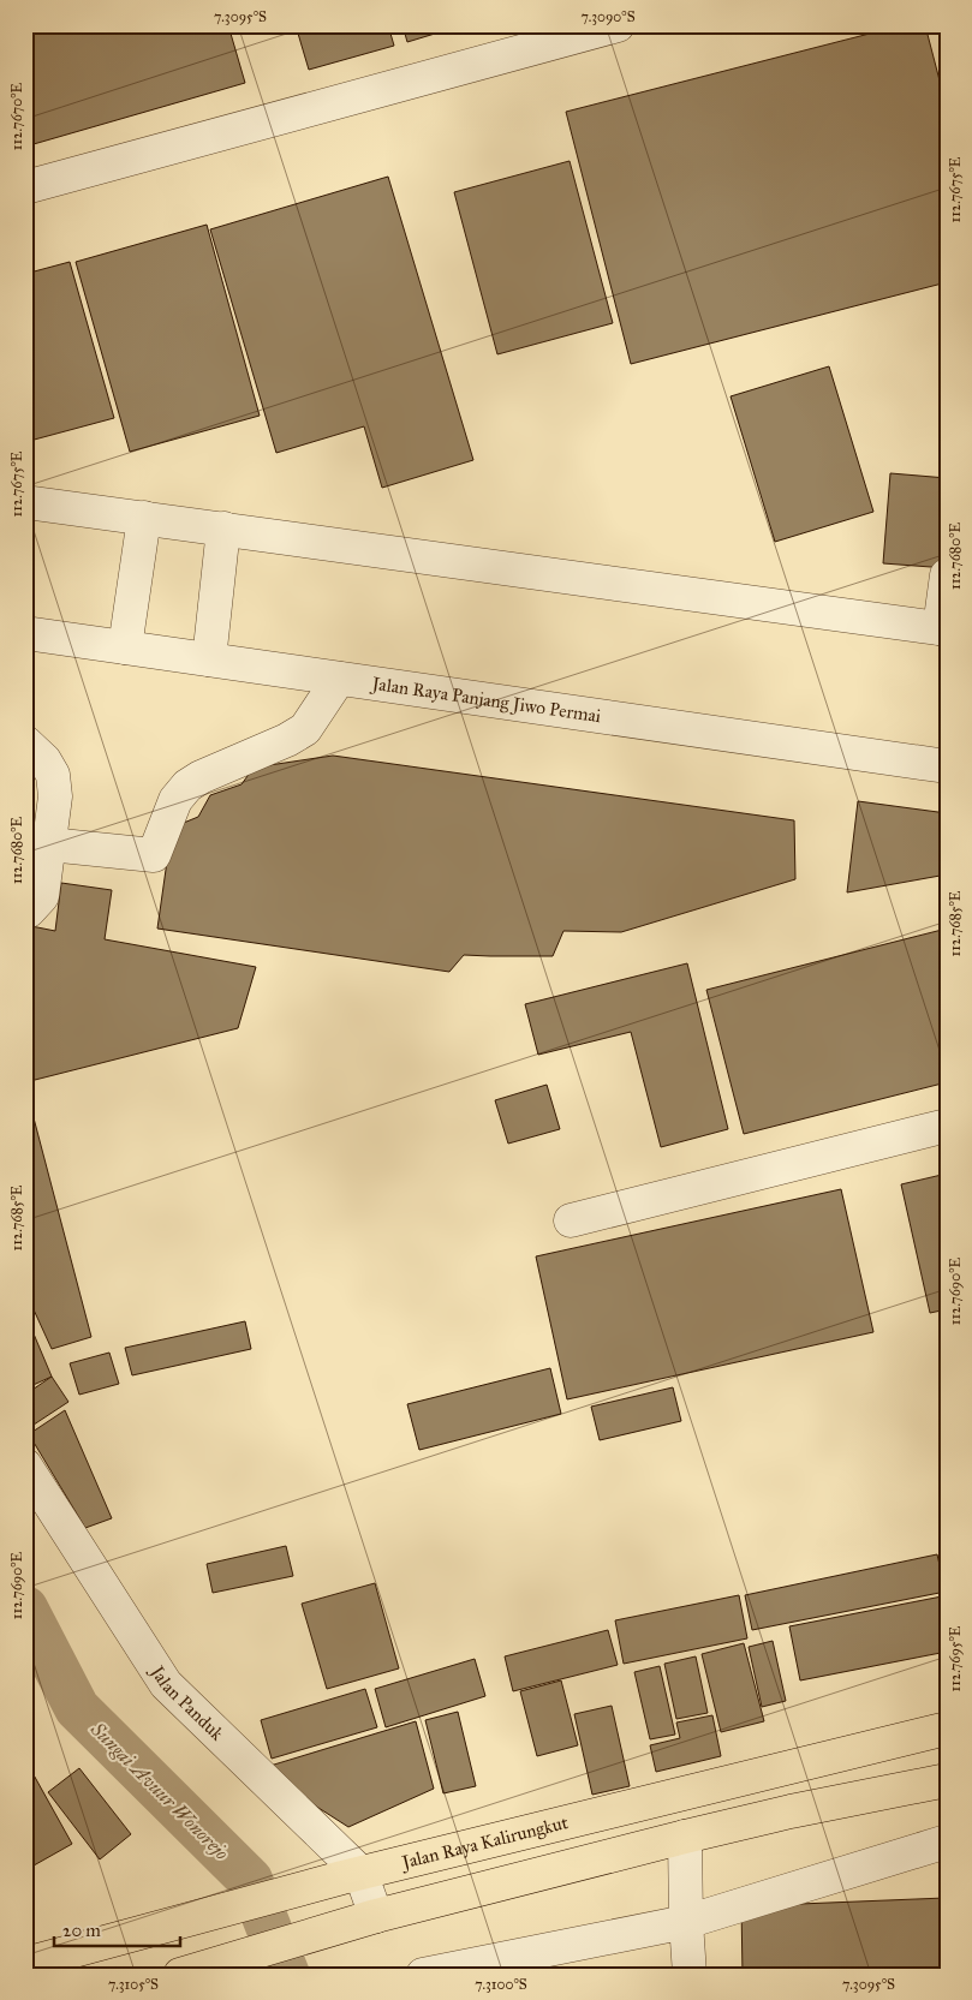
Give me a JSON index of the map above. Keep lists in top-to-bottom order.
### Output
{
  "streets": {
    "main road": ["Jalan Raya Kalirungkut"],
    "street": ["Jalan Raya Panjang Jiwo Permai", "Jalan Panduk"]
  },
  "crossings": [
    ["Jalan Panduk", "Jalan Raya Kalirungkut"]
  ],
  "water": ["Sungai Avuur Wonorejo"],
  "scale_bar": "20 m",
  "coordinates": [
    "7.3095°S",
    "7.3090°S",
    "112.7670°E",
    "112.7675°E",
    "112.7680°E",
    "112.7685°E",
    "112.7690°E",
    "112.7695°E",
    "7.3105°S",
    "7.3100°S"
  ]
}
